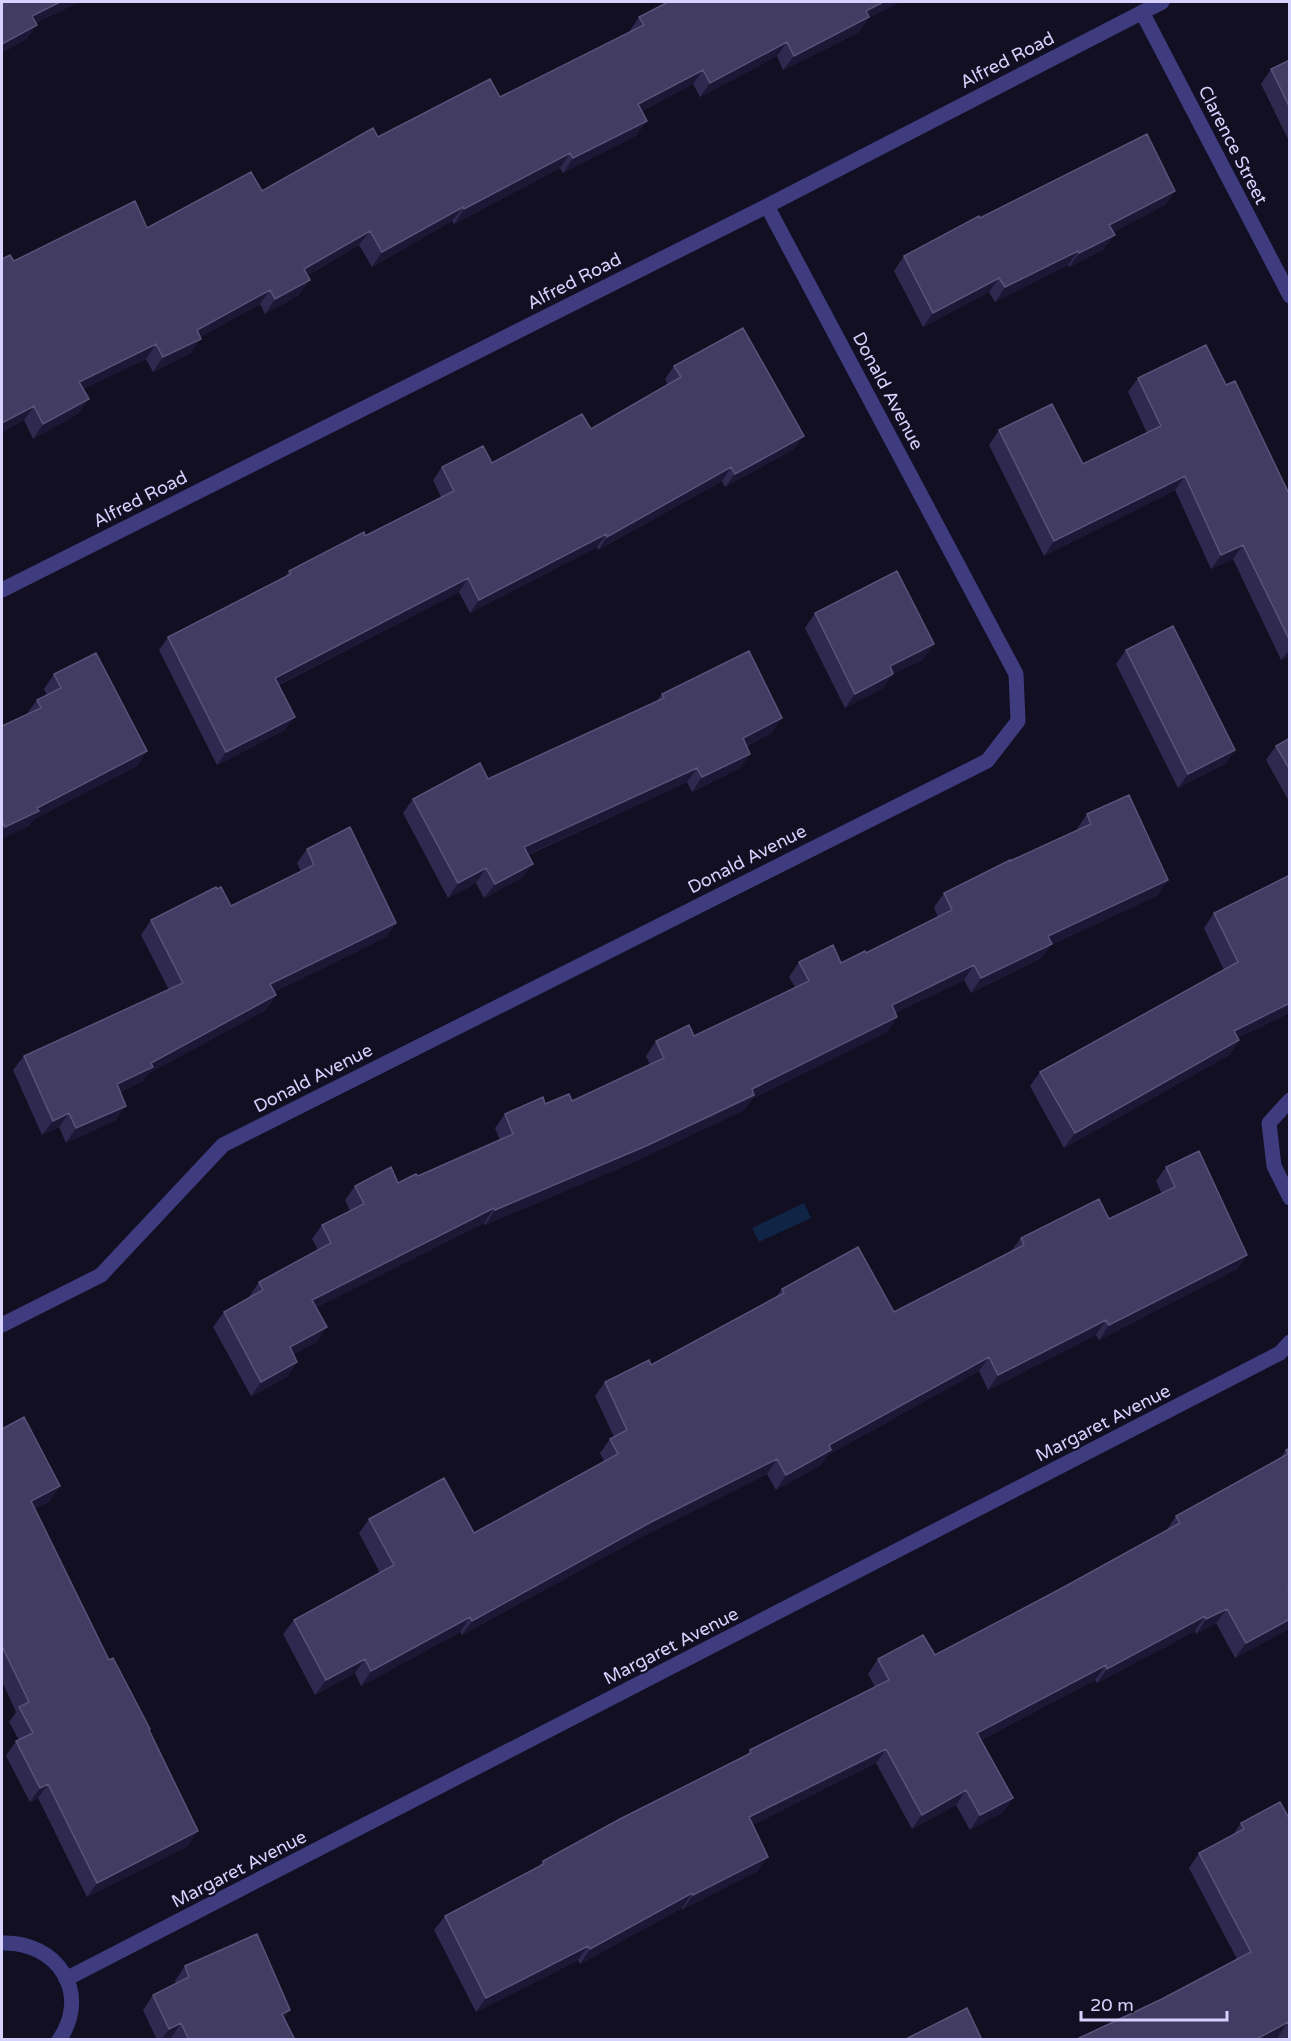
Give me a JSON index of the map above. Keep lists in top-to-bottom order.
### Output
{
  "streets": {
    "street": [
      "Alfred Road",
      "Clarence Street",
      "Donald Avenue",
      "Margaret Avenue"
    ]
  },
  "crossings": [
    ["Alfred Road", "Clarence Street"],
    ["Alfred Road", "Donald Avenue"]
  ],
  "scale_bar": "20 m"
}
